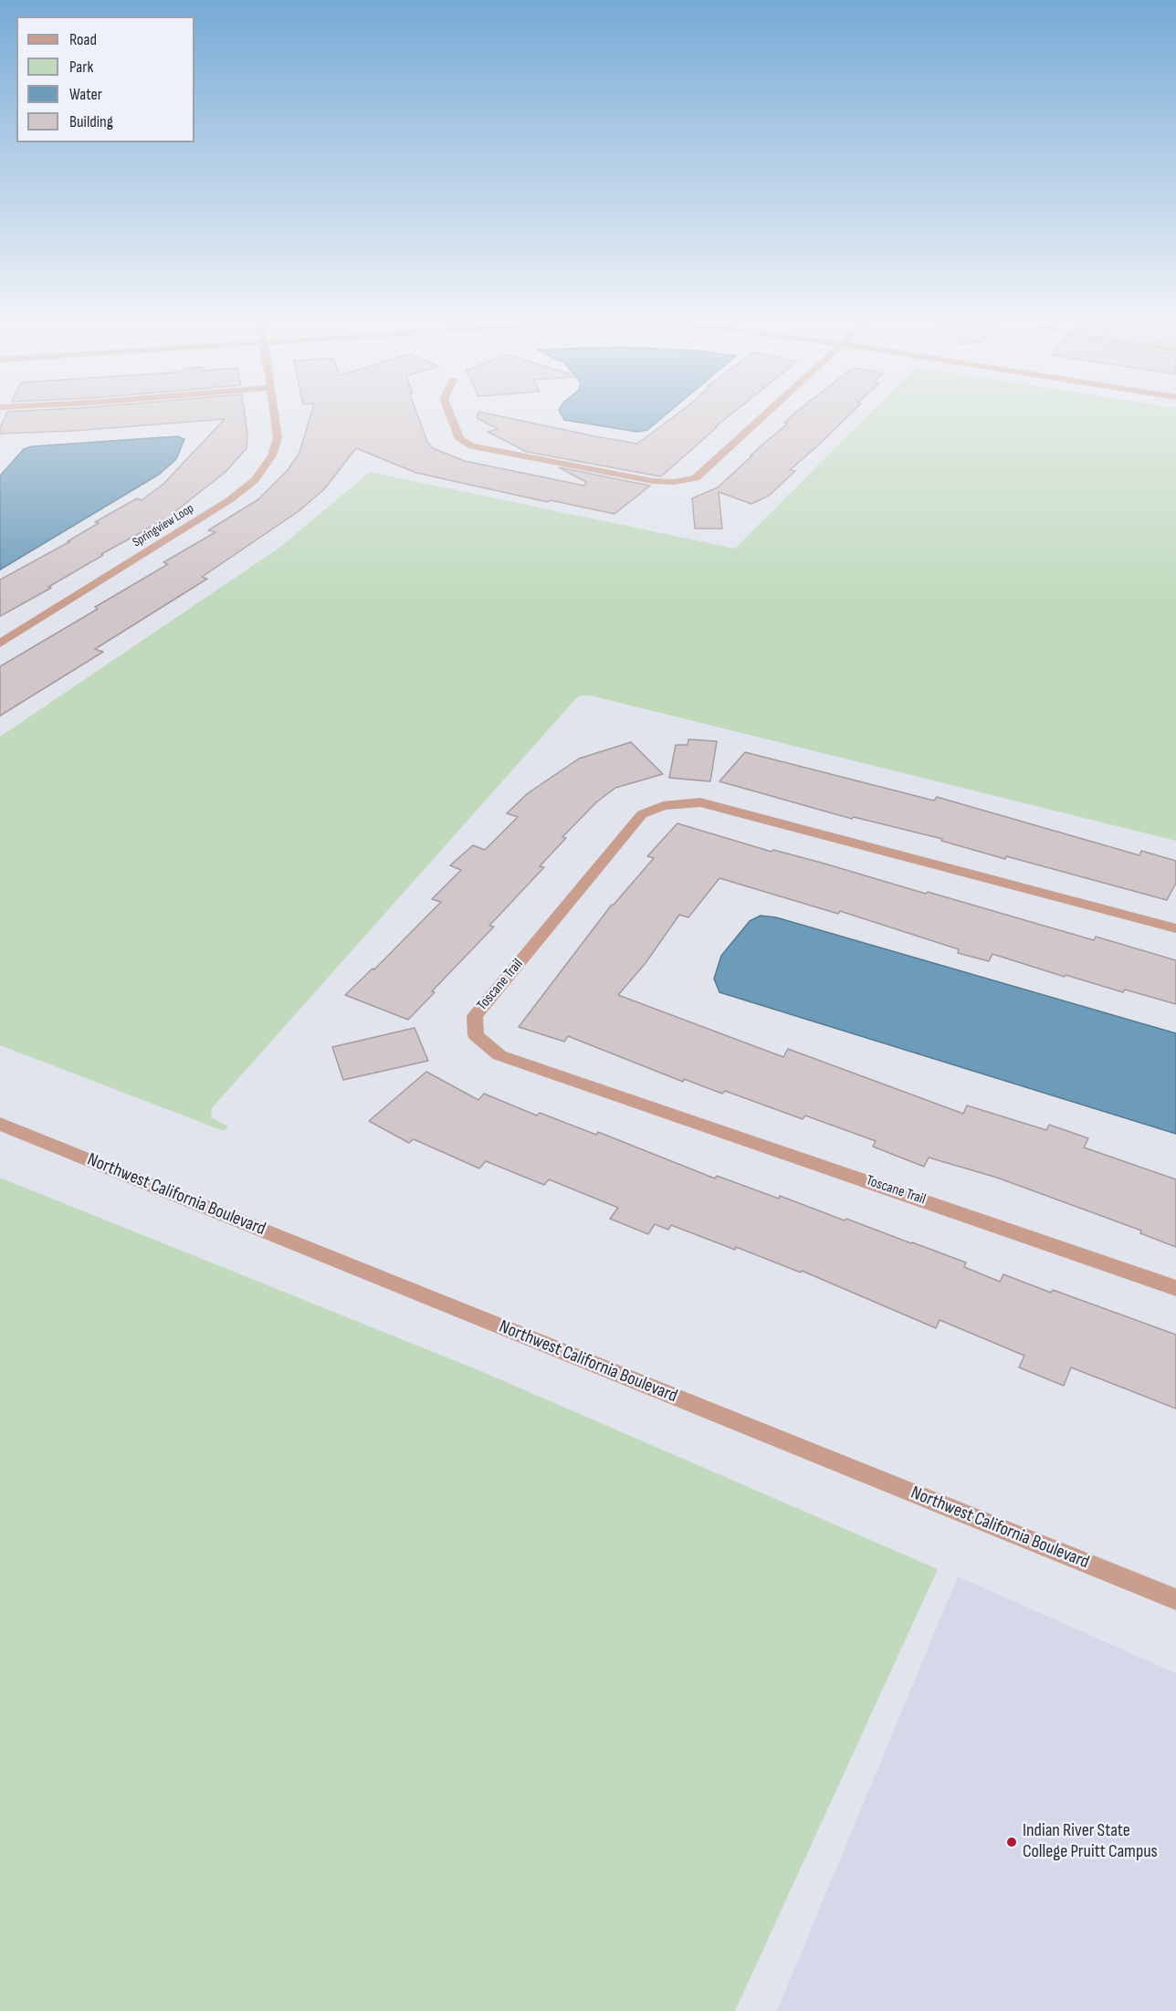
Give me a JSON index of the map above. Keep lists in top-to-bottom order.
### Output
{
  "streets": {
    "street": ["Springview Loop", "Toscane Trail", "Northwest California Boulevard"]
  },
  "places": ["Indian River State College Pruitt Campus"],
  "legend": [
    "Road",
    "Park",
    "Water",
    "Building"
  ]
}
